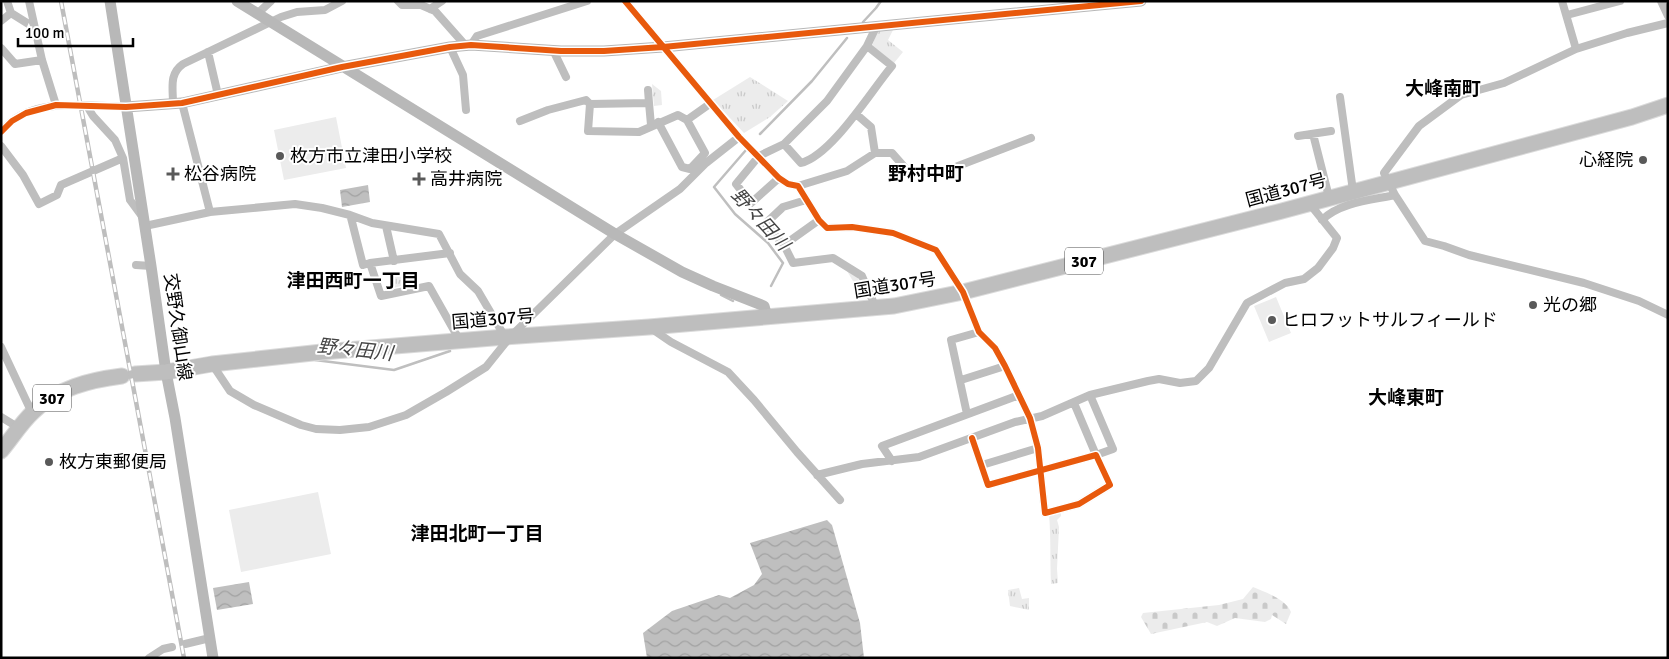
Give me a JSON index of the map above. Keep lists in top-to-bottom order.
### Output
{
  "streets": {
    "highway": ["国道307号", "307"],
    "street": ["交野久御山線"]
  },
  "crossings": [
    ["国道307号", "交野久御山線"]
  ],
  "districts": [
    "大峰南町",
    "野村中町",
    "津田西町一丁目",
    "大峰東町",
    "津田北町一丁目"
  ],
  "water": ["野々田川"],
  "places": {
    "other": [
      "枚方市立津田小学校",
      "心経院",
      "光の郷",
      "ヒロフットサルフィールド",
      "枚方東郵便局"
    ],
    "health": ["松谷病院", "高井病院"]
  },
  "scale_bar": "100 m"
}
